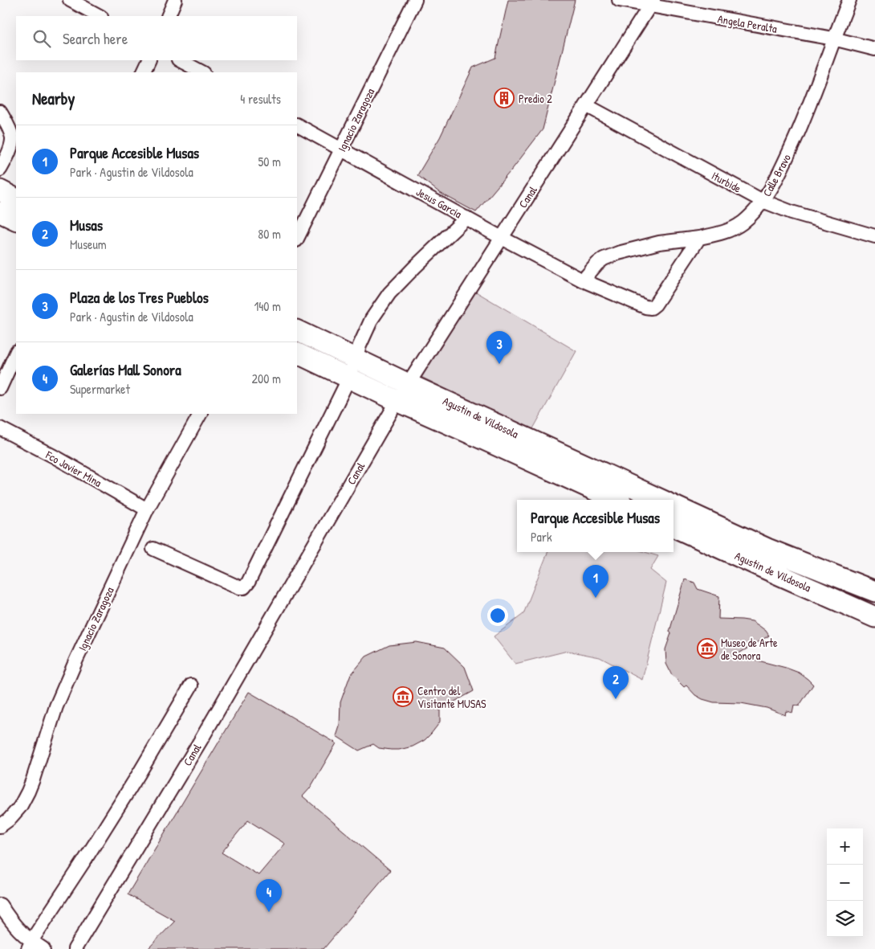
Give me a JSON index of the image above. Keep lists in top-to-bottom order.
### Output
{
  "streets": {
    "main road": ["Agustin de Vildosola"],
    "street": [
      "Angela Peralta",
      "Ignacio Zaragoza",
      "Calle Bravo",
      "Iturbide",
      "Canal",
      "Jesus Garcia",
      "Fco Javier Mina"
    ]
  },
  "crossings": [
    ["Angela Peralta", "Calle Bravo"],
    ["Angela Peralta", "Canal"],
    ["Ignacio Zaragoza", "Jesus Garcia"],
    ["Ignacio Zaragoza", "Fco Javier Mina"],
    ["Calle Bravo", "Iturbide"],
    ["Calle Bravo", "Jesus Garcia"],
    ["Iturbide", "Canal"],
    ["Canal", "Jesus Garcia"],
    ["Canal", "Agustin de Vildosola"]
  ],
  "places": {
    "building": ["Predio 2"],
    "museum": ["Museo de Arte de Sonora", "Centro del Visitante MUSAS"]
  },
  "page": {
    "search": "Search here",
    "heading": ["Nearby", "4 results"],
    "list": [
      {
        "mark": "1",
        "name": "Parque Accesible Musas",
        "note": "Park · Agustin de Vildosola",
        "value": "50 m"
      },
      {
        "mark": "2",
        "name": "Musas",
        "note": "Museum",
        "value": "80 m"
      },
      {
        "mark": "3",
        "name": "Plaza de los Tres Pueblos",
        "note": "Park · Agustin de Vildosola",
        "value": "140 m"
      },
      {
        "mark": "4",
        "name": "Galerías Mall Sonora",
        "note": "Supermarket",
        "value": "200 m"
      }
    ],
    "pins": [
      "3",
      "1",
      "2",
      "4"
    ],
    "popup": ["Parque Accesible Musas", "Park"],
    "map_buttons": ["+", "−"]
  }
}
